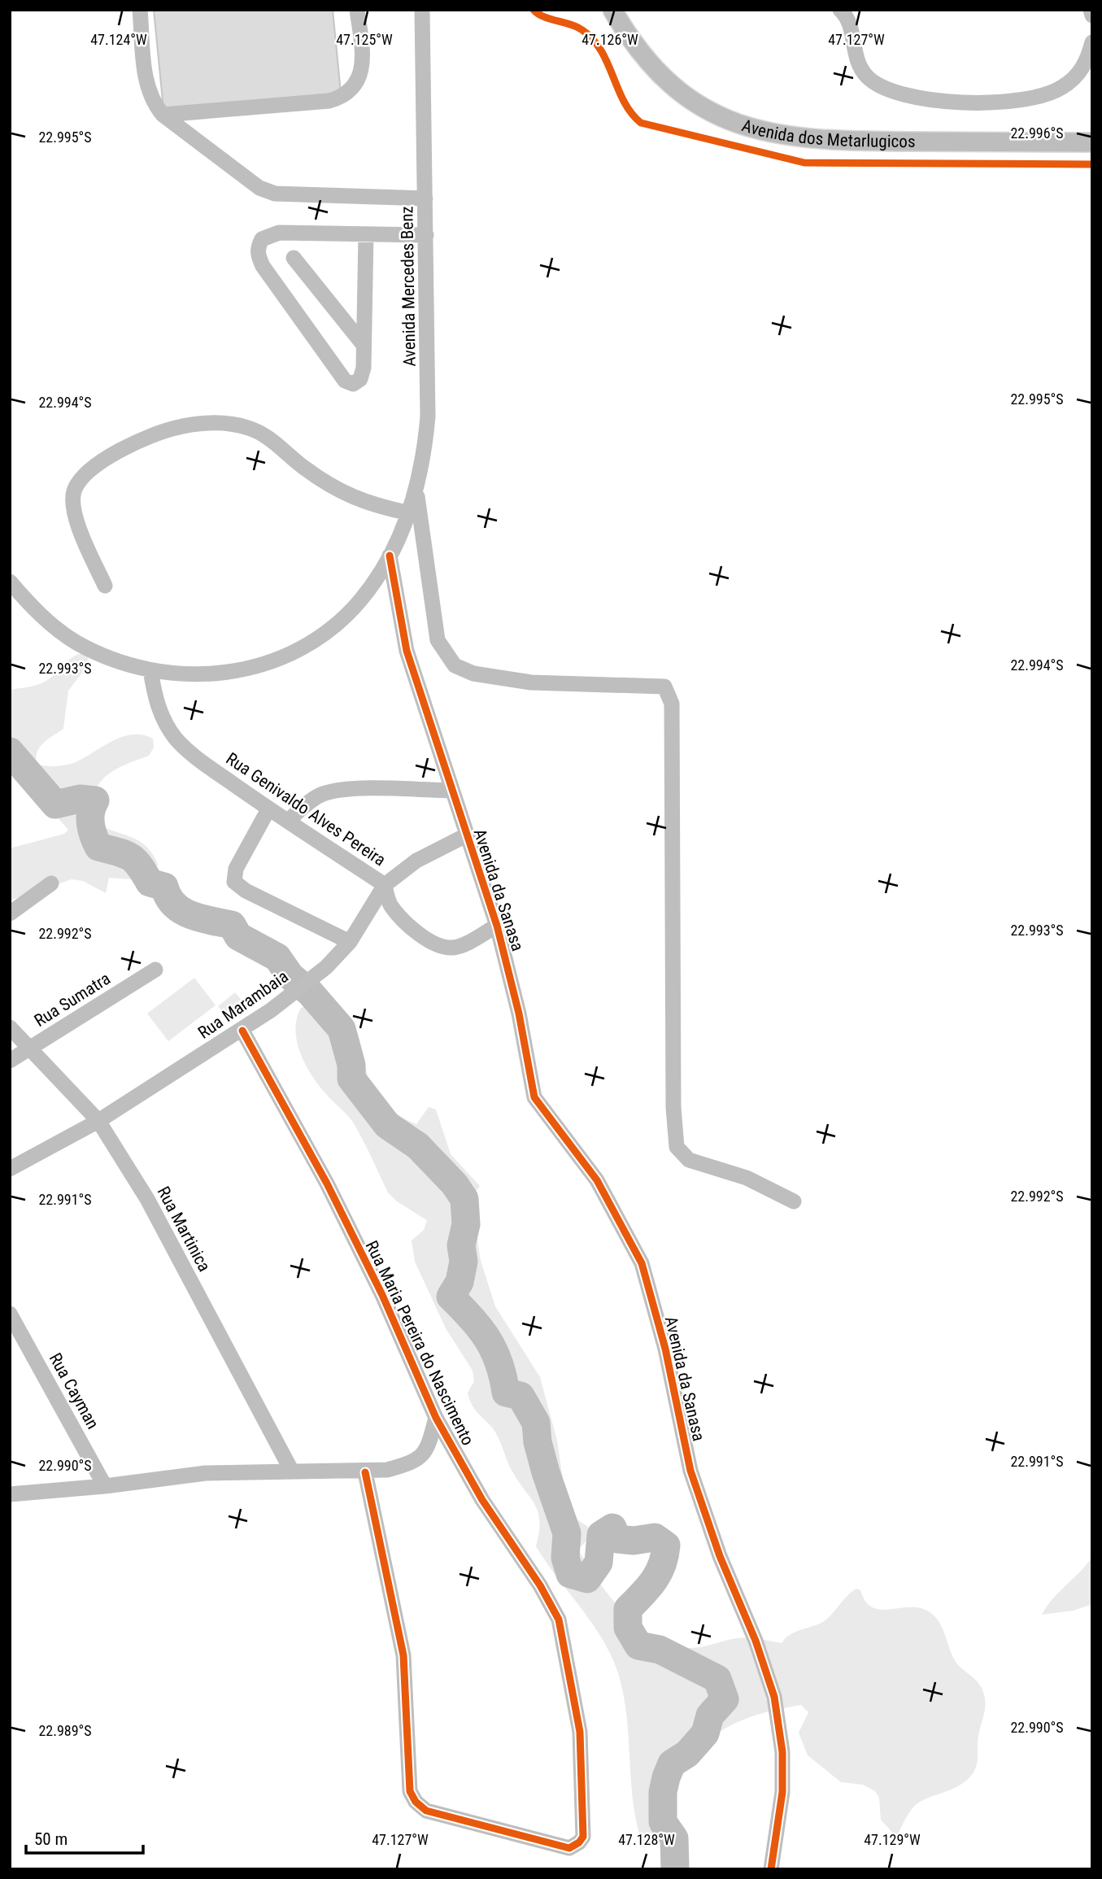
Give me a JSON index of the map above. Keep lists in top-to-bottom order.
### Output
{
  "streets": {
    "main road": ["Avenida dos Metarlugicos"],
    "street": [
      "Avenida Mercedes Benz",
      "Rua Genivaldo Alves Pereira",
      "Avenida da Sanasa",
      "Rua Sumatra",
      "Rua Marambaia",
      "Rua Martinica",
      "Rua Maria Pereira do Nascimento",
      "Rua Cayman"
    ]
  },
  "crossings": [
    ["Avenida Mercedes Benz", "Rua Genivaldo Alves Pereira"],
    ["Avenida Mercedes Benz", "Avenida da Sanasa"],
    ["Rua Genivaldo Alves Pereira", "Avenida da Sanasa"],
    ["Rua Genivaldo Alves Pereira", "Rua Marambaia"],
    ["Avenida da Sanasa", "Rua Marambaia"],
    ["Rua Sumatra", "Rua Martinica"],
    ["Rua Marambaia", "Rua Martinica"],
    ["Rua Marambaia", "Rua Maria Pereira do Nascimento"]
  ],
  "scale_bar": "50 m",
  "coordinates": [
    "47.124°W",
    "47.125°W",
    "47.126°W",
    "47.127°W",
    "22.996°S",
    "22.995°S",
    "22.994°S",
    "22.993°S",
    "22.992°S",
    "22.991°S",
    "22.990°S",
    "22.989°S",
    "47.128°W",
    "47.129°W"
  ]
}
